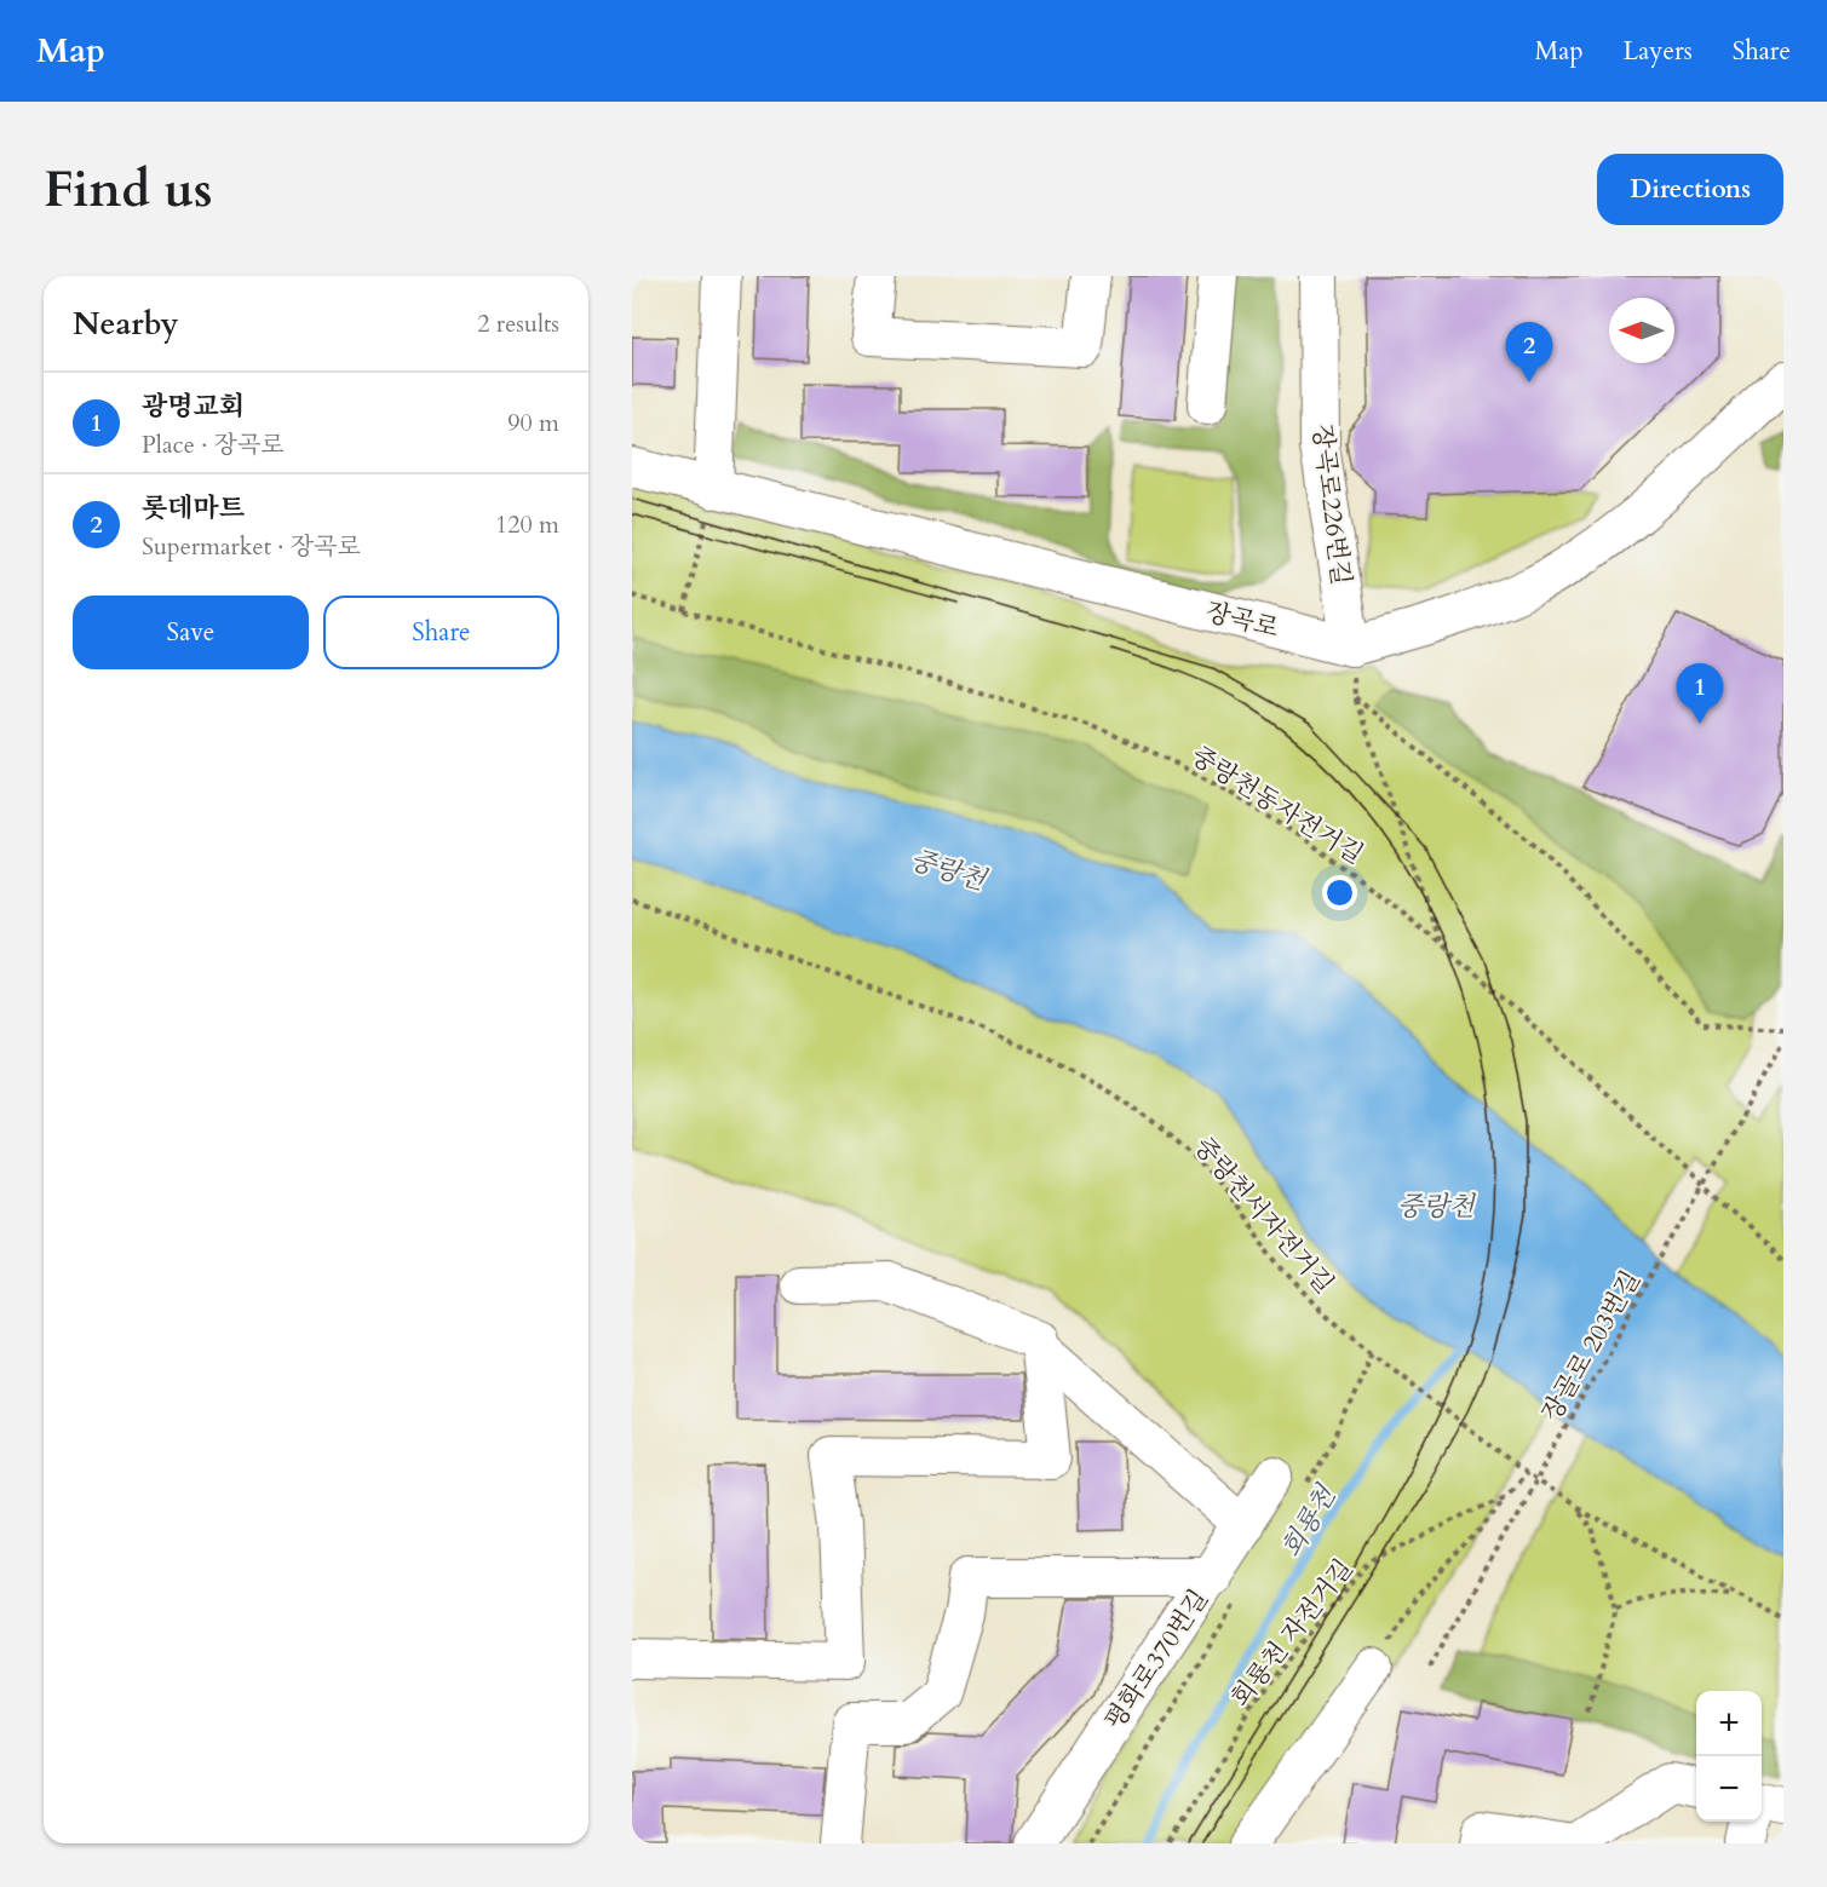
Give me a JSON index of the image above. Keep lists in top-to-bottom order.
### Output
{
  "streets": {
    "street": ["장곡로226번길", "장곡로", "평화로370번길"],
    "path": [
      "중랑천동자전거길",
      "중랑천서자전거길",
      "장골로 203번길",
      "회룡천 자전거길"
    ]
  },
  "crossings": [
    ["장곡로226번길", "장곡로"],
    ["중랑천서자전거길", "회룡천 자전거길"]
  ],
  "water": ["중랑천", "회룡천"],
  "north": "left",
  "page": {
    "header": "Map",
    "nav": ["Map", "Layers", "Share"],
    "buttons": [
      "Directions",
      ["Save", "Share"]
    ],
    "title": "Find us",
    "heading": ["Nearby", "2 results"],
    "pins": ["2", "1"],
    "list": [
      {
        "mark": "1",
        "name": "광명교회",
        "note": "Place · 장곡로",
        "value": "90 m"
      },
      {
        "mark": "2",
        "name": "롯데마트",
        "note": "Supermarket · 장곡로",
        "value": "120 m"
      }
    ],
    "map_buttons": ["+", "−"]
  }
}
